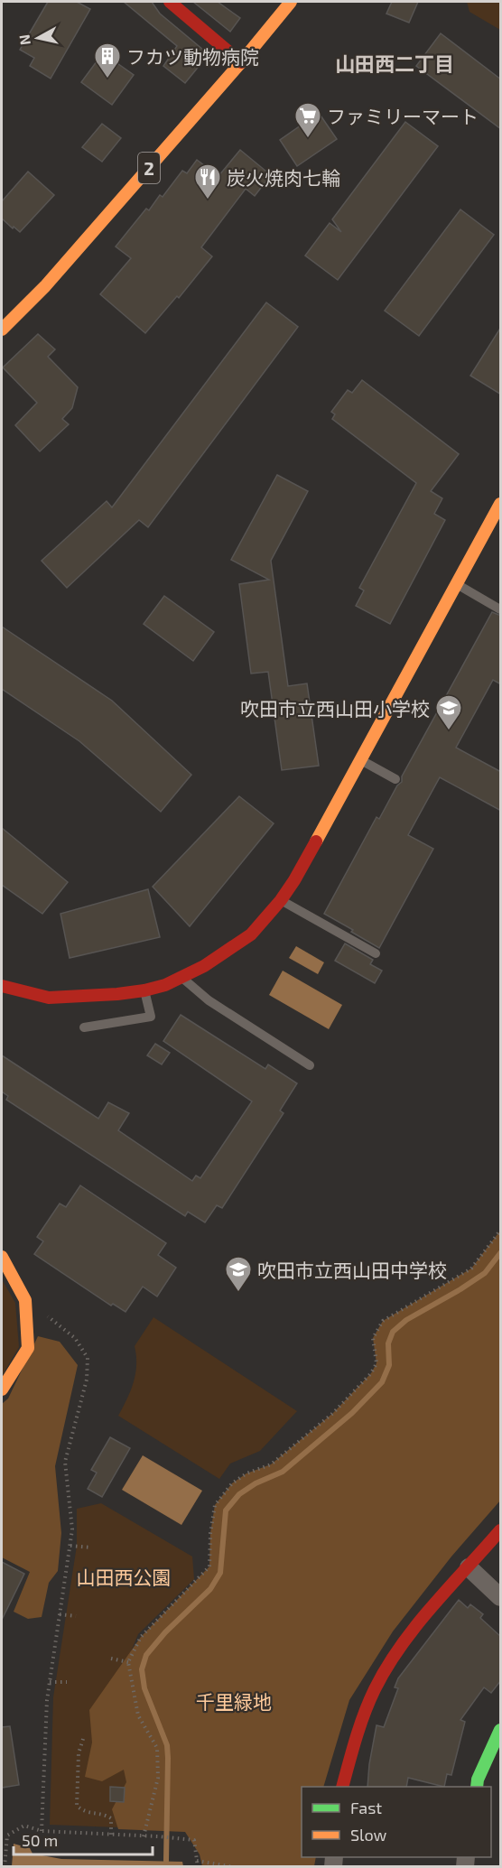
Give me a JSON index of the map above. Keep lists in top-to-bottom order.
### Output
{
  "streets": {
    "street": ["2"]
  },
  "districts": ["山田西二丁目"],
  "parks": ["山田西公園", "千里緑地"],
  "places": {
    "building": ["フカツ動物病院"],
    "supermarket": ["ファミリーマート"],
    "restaurant": ["炭火焼肉七輪"],
    "school or university": ["吹田市立西山田小学校", "吹田市立西山田中学校"]
  },
  "legend": ["Fast", "Slow"],
  "scale_bar": "50 m",
  "north": "left"
}
